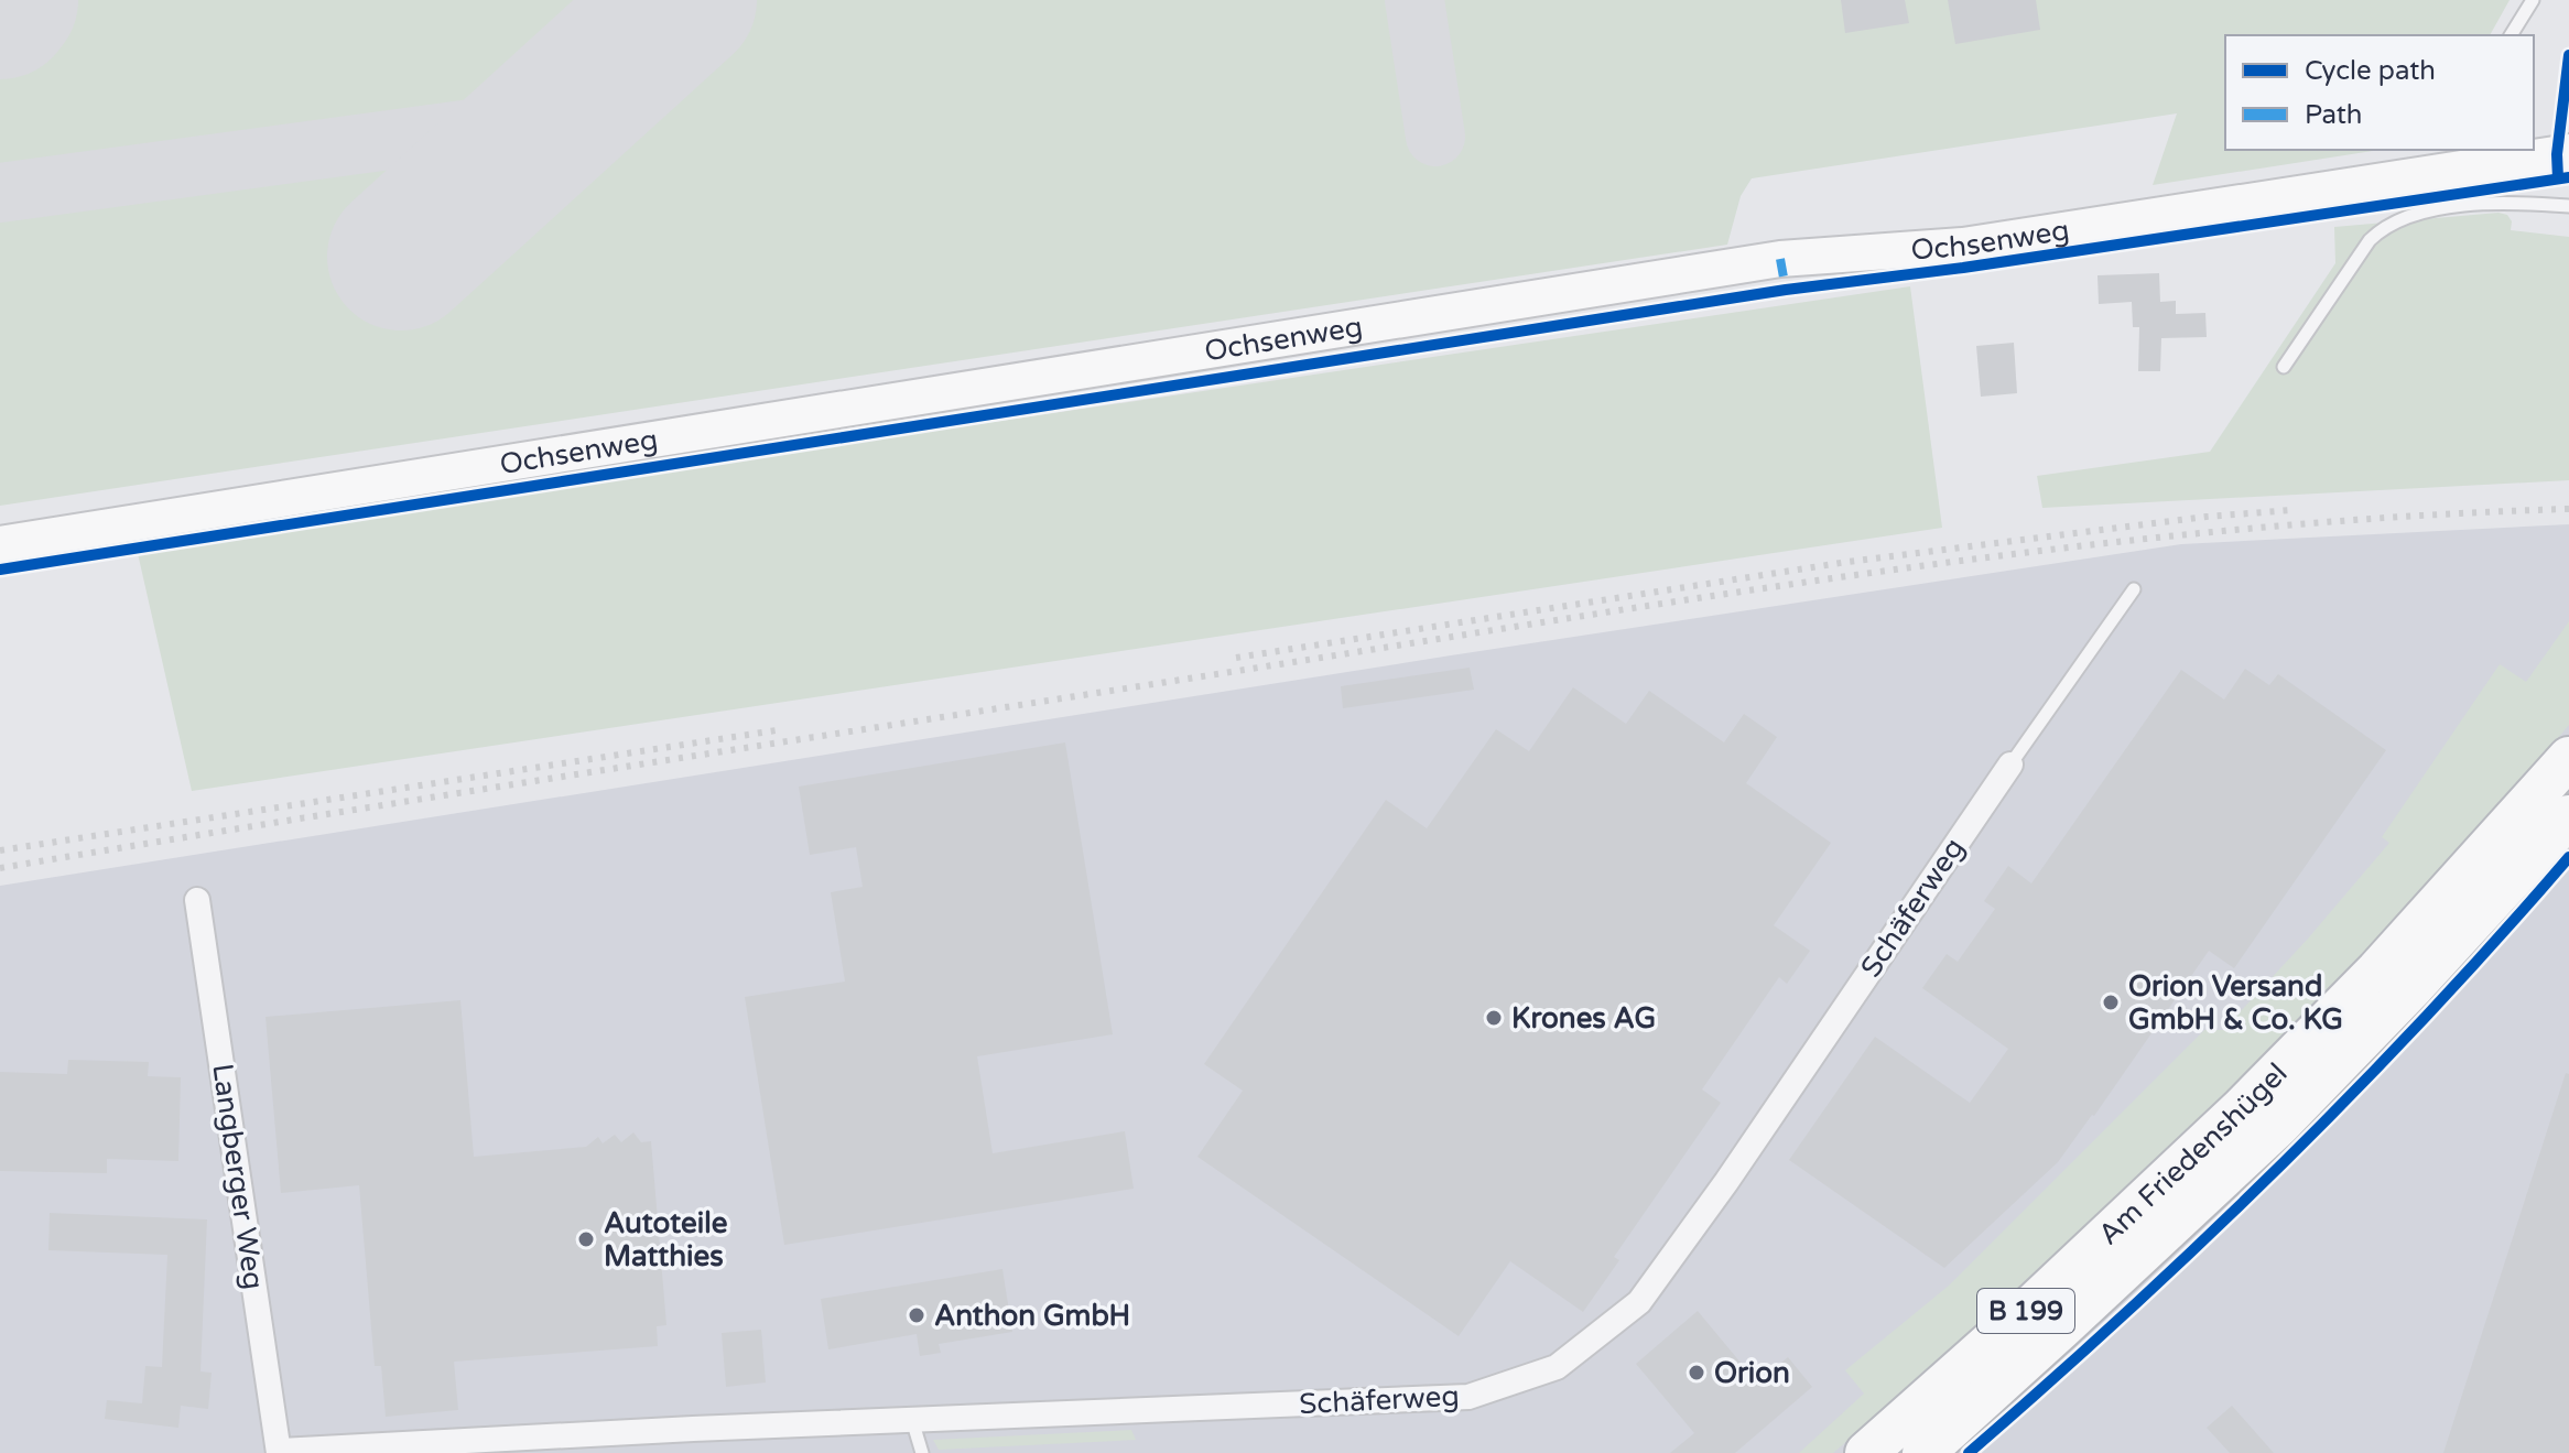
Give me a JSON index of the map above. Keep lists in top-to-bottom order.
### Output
{
  "streets": {
    "highway": ["Am Friedenshügel", "B 199"],
    "main road": ["Ochsenweg"],
    "street": ["Schäferweg", "Langberger Weg"]
  },
  "crossings": [
    ["Schäferweg", "Langberger Weg"]
  ],
  "places": [
    "Orion Versand GmbH & Co. KG",
    "Krones AG",
    "Autoteile Matthies",
    "Anthon GmbH",
    "Orion"
  ],
  "legend": ["Cycle path", "Path"]
}
